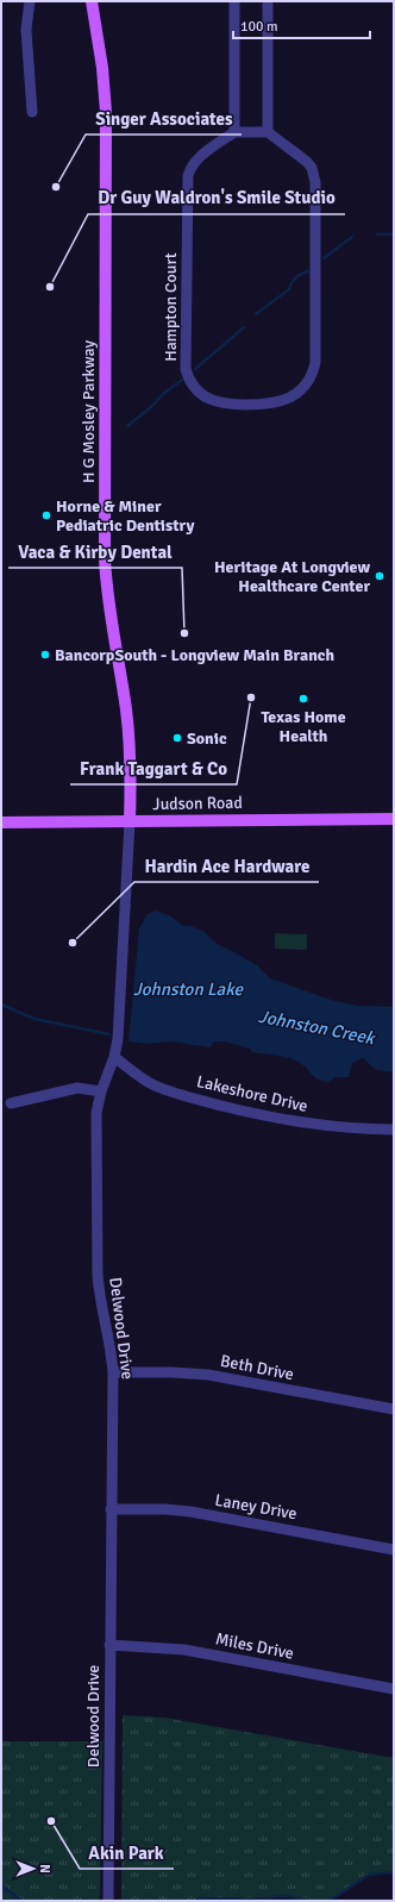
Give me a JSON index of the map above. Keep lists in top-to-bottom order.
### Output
{
  "streets": {
    "main road": ["H G Mosley Parkway", "Judson Road"],
    "street": [
      "Hampton Court",
      "Lakeshore Drive",
      "Delwood Drive",
      "Beth Drive",
      "Laney Drive",
      "Miles Drive"
    ]
  },
  "crossings": [
    ["H G Mosley Parkway", "Judson Road"],
    ["H G Mosley Parkway", "Delwood Drive"],
    ["Judson Road", "Delwood Drive"],
    ["Lakeshore Drive", "Delwood Drive"],
    ["Delwood Drive", "Beth Drive"],
    ["Delwood Drive", "Laney Drive"],
    ["Delwood Drive", "Miles Drive"]
  ],
  "water": ["Johnston Lake", "Johnston Creek"],
  "places": [
    "Singer Associates",
    "Dr Guy Waldron's Smile Studio",
    "Horne & Miner Pediatric Dentistry",
    "Heritage At Longview Healthcare Center",
    "Vaca & Kirby Dental",
    "BancorpSouth - Longview Main Branch",
    "Frank Taggart & Co",
    "Texas Home Health",
    "Sonic",
    "Hardin Ace Hardware",
    "Akin Park"
  ],
  "scale_bar": "100 m",
  "north": "right"
}
